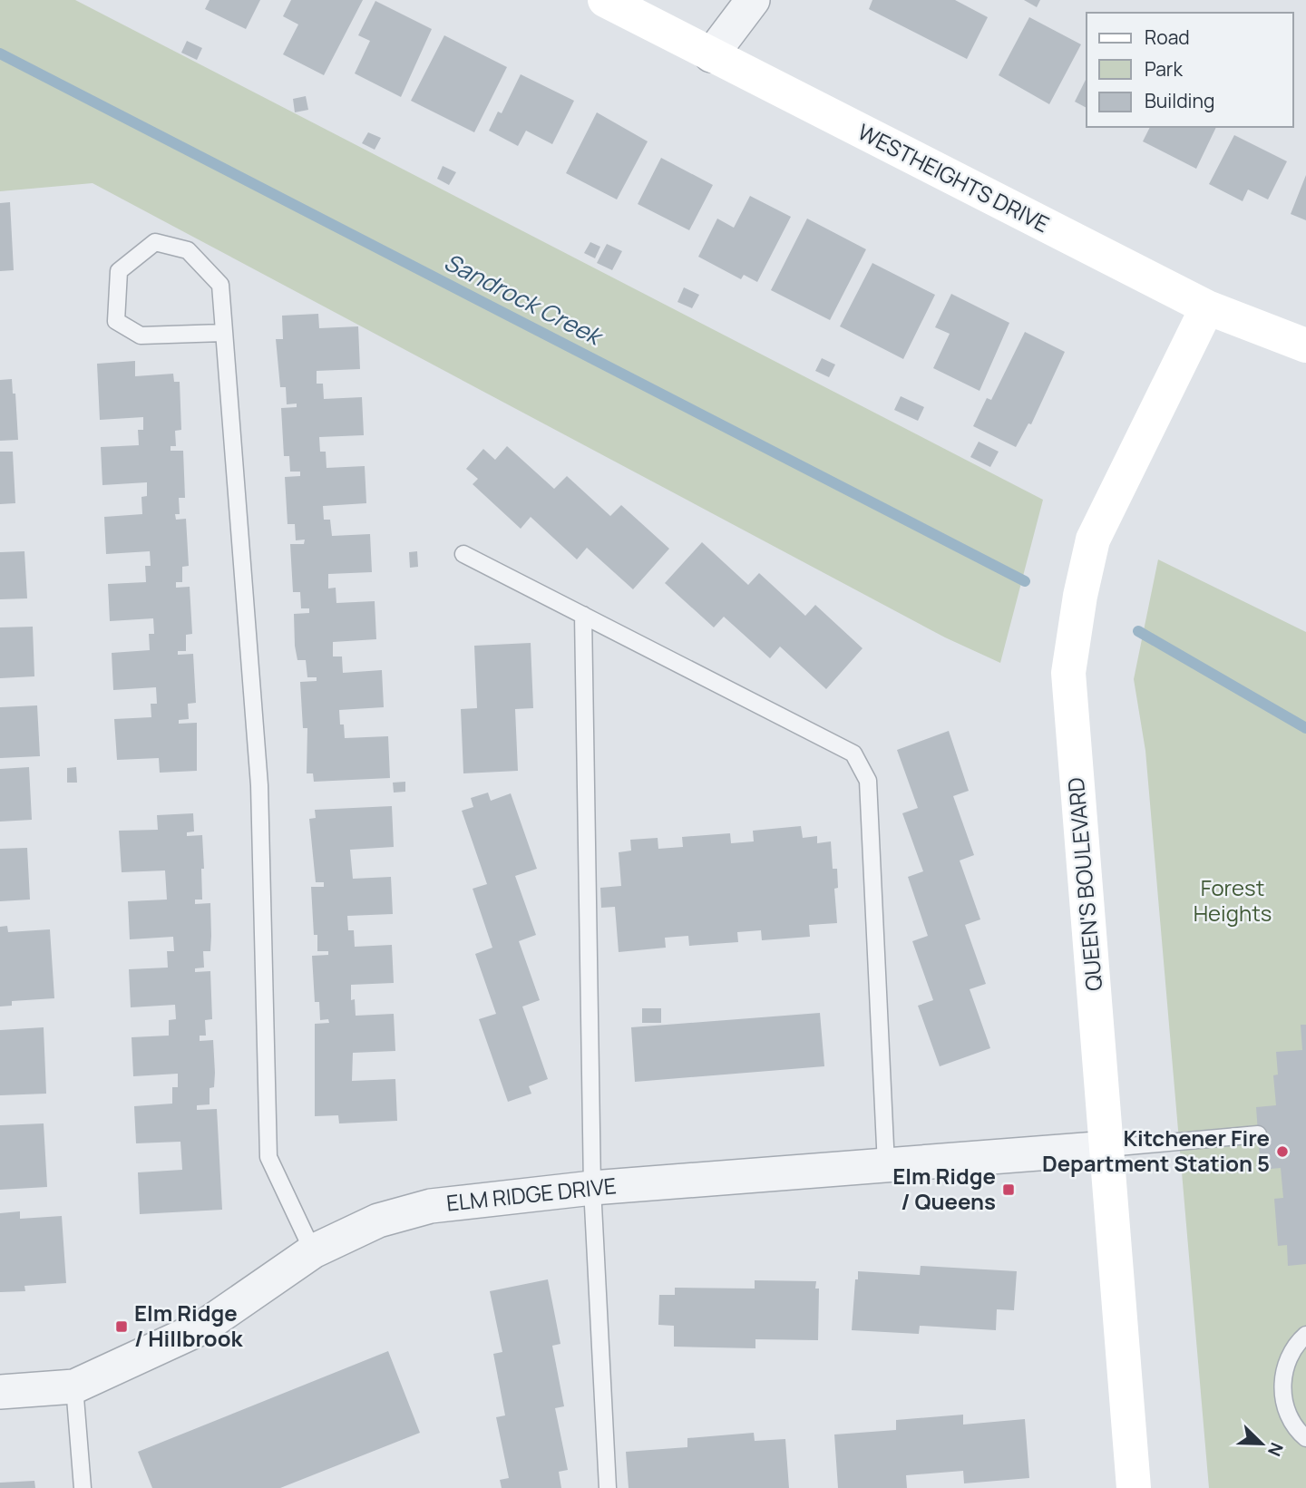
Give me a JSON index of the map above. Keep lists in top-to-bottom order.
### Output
{
  "streets": {
    "street": ["WESTHEIGHTS DRIVE", "QUEEN'S BOULEVARD", "ELM RIDGE DRIVE"]
  },
  "crossings": [
    ["WESTHEIGHTS DRIVE", "QUEEN'S BOULEVARD"],
    ["QUEEN'S BOULEVARD", "ELM RIDGE DRIVE"]
  ],
  "water": ["Sandrock Creek"],
  "parks": ["Forest Heights"],
  "places": {
    "other": ["Kitchener Fire Department Station 5"],
    "transit": ["Elm Ridge / Queens", "Elm Ridge / Hillbrook"]
  },
  "legend": ["Road", "Park", "Building"],
  "north": "bottom right"
}
